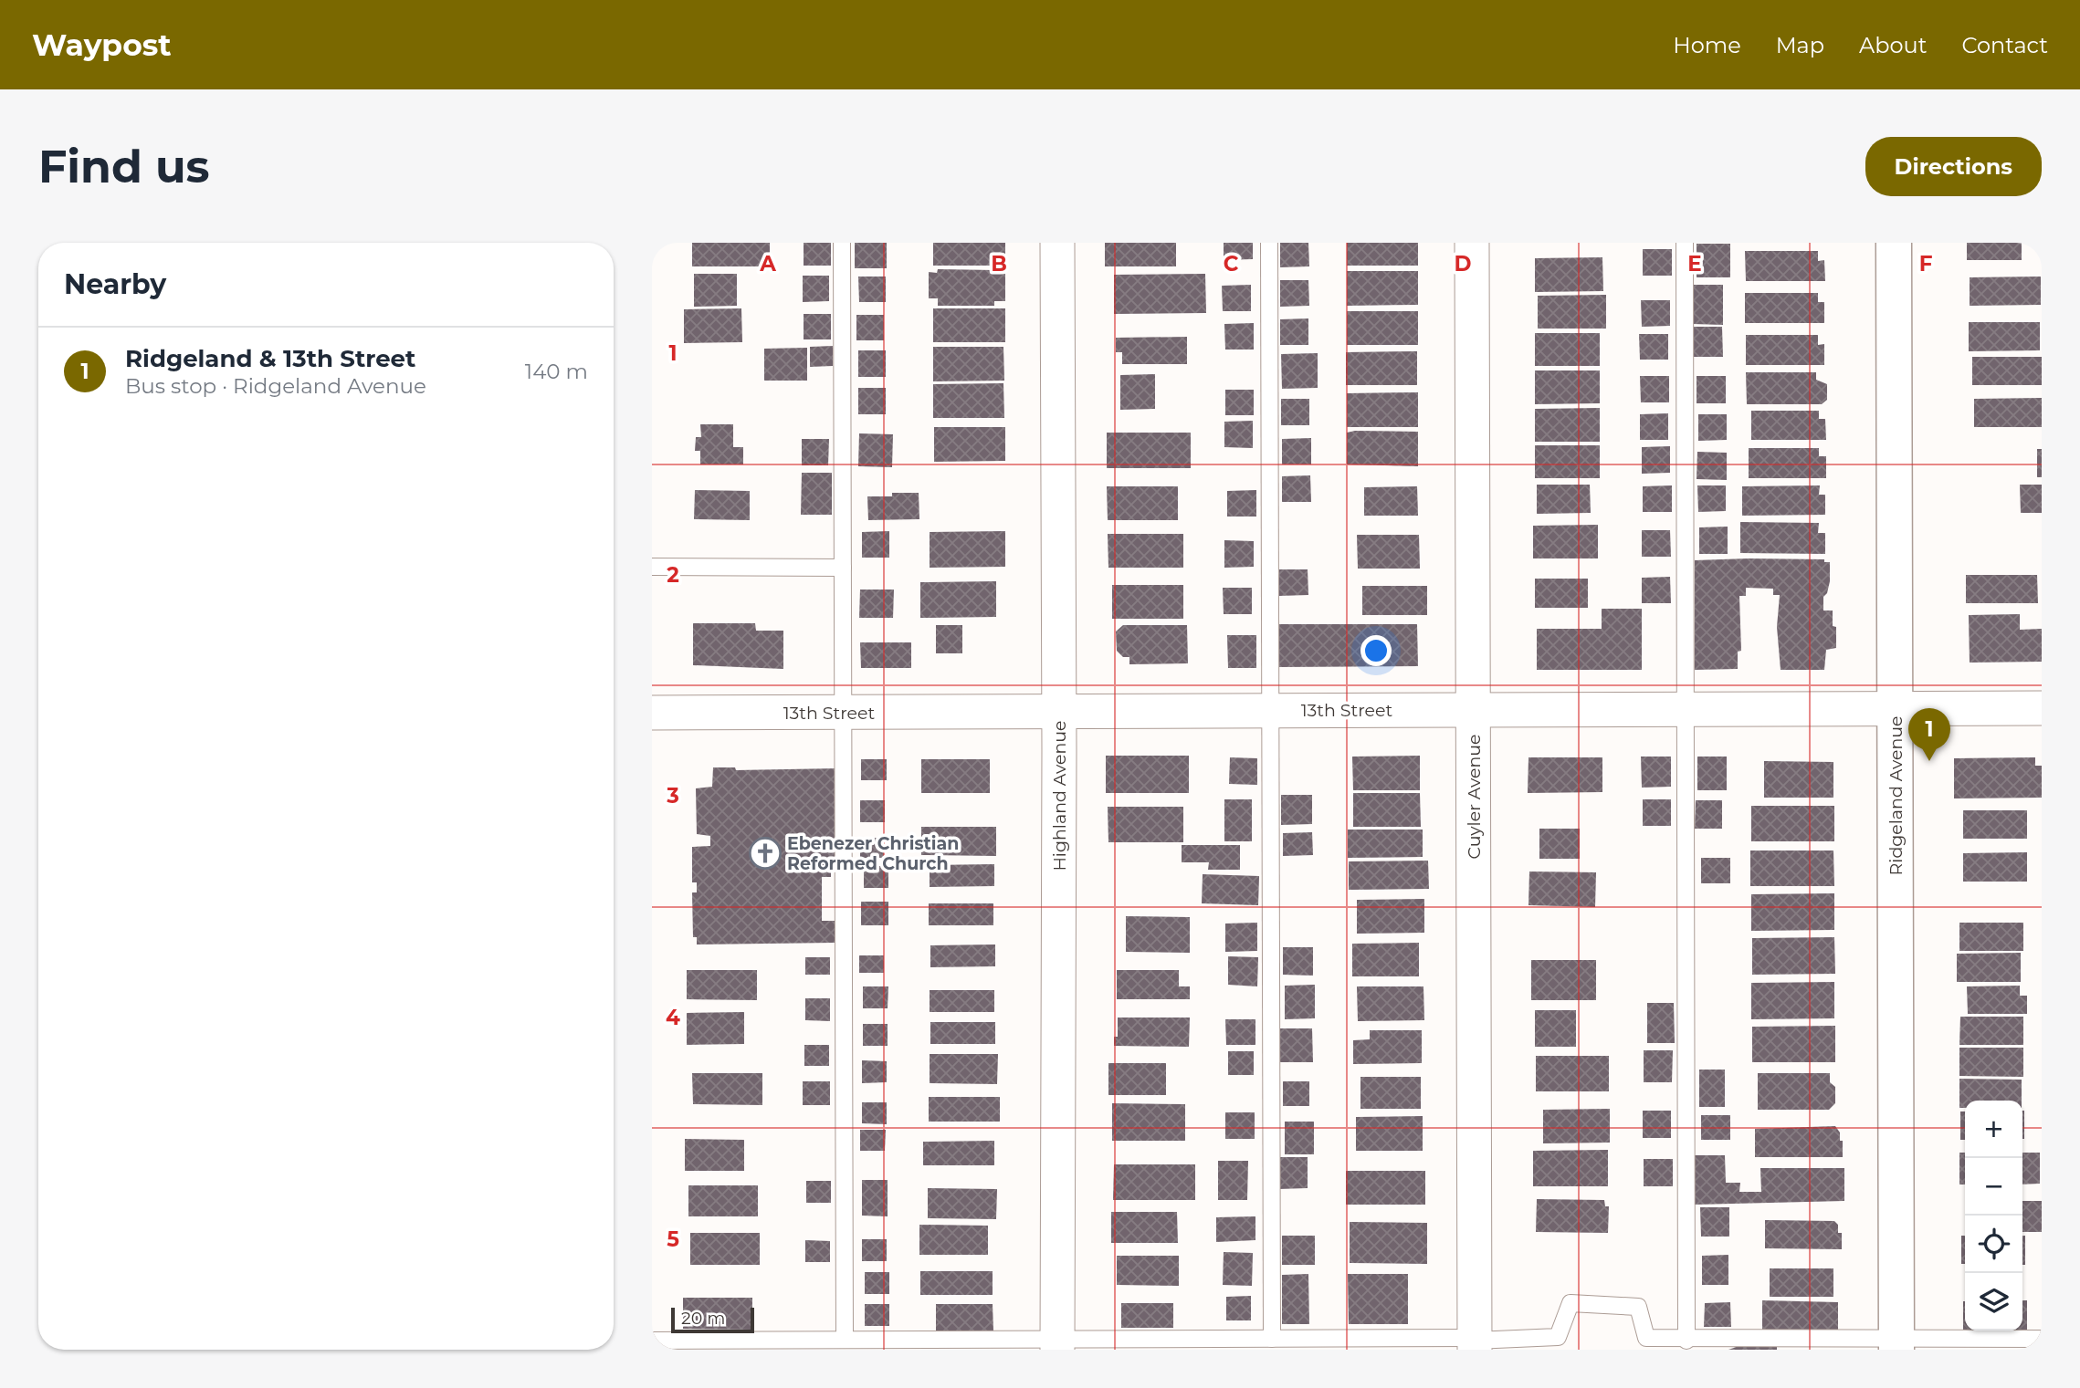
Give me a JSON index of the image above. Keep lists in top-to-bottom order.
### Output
{
  "streets": {
    "street": [
      "13th Street",
      "Highland Avenue",
      "Ridgeland Avenue",
      "Cuyler Avenue"
    ]
  },
  "crossings": [
    ["13th Street", "Highland Avenue"],
    ["13th Street", "Ridgeland Avenue"],
    ["13th Street", "Cuyler Avenue"]
  ],
  "places": {
    "church": ["Ebenezer Christian Reformed Church"]
  },
  "scale_bar": "20 m",
  "page": {
    "header": "Waypost",
    "nav": [
      "Home",
      "Map",
      "About",
      "Contact"
    ],
    "buttons": "Directions",
    "title": "Find us",
    "heading": "Nearby",
    "list": [
      {
        "mark": "1",
        "name": "Ridgeland & 13th Street",
        "note": "Bus stop · Ridgeland Avenue",
        "value": "140 m"
      }
    ],
    "pins": "1",
    "map_buttons": ["+", "−"],
    "scale": "20 m"
  },
  "grid": {
    "columns": [
      "A",
      "B",
      "C",
      "D",
      "E",
      "F"
    ],
    "rows": [
      "1",
      "2",
      "3",
      "4",
      "5"
    ]
  }
}
